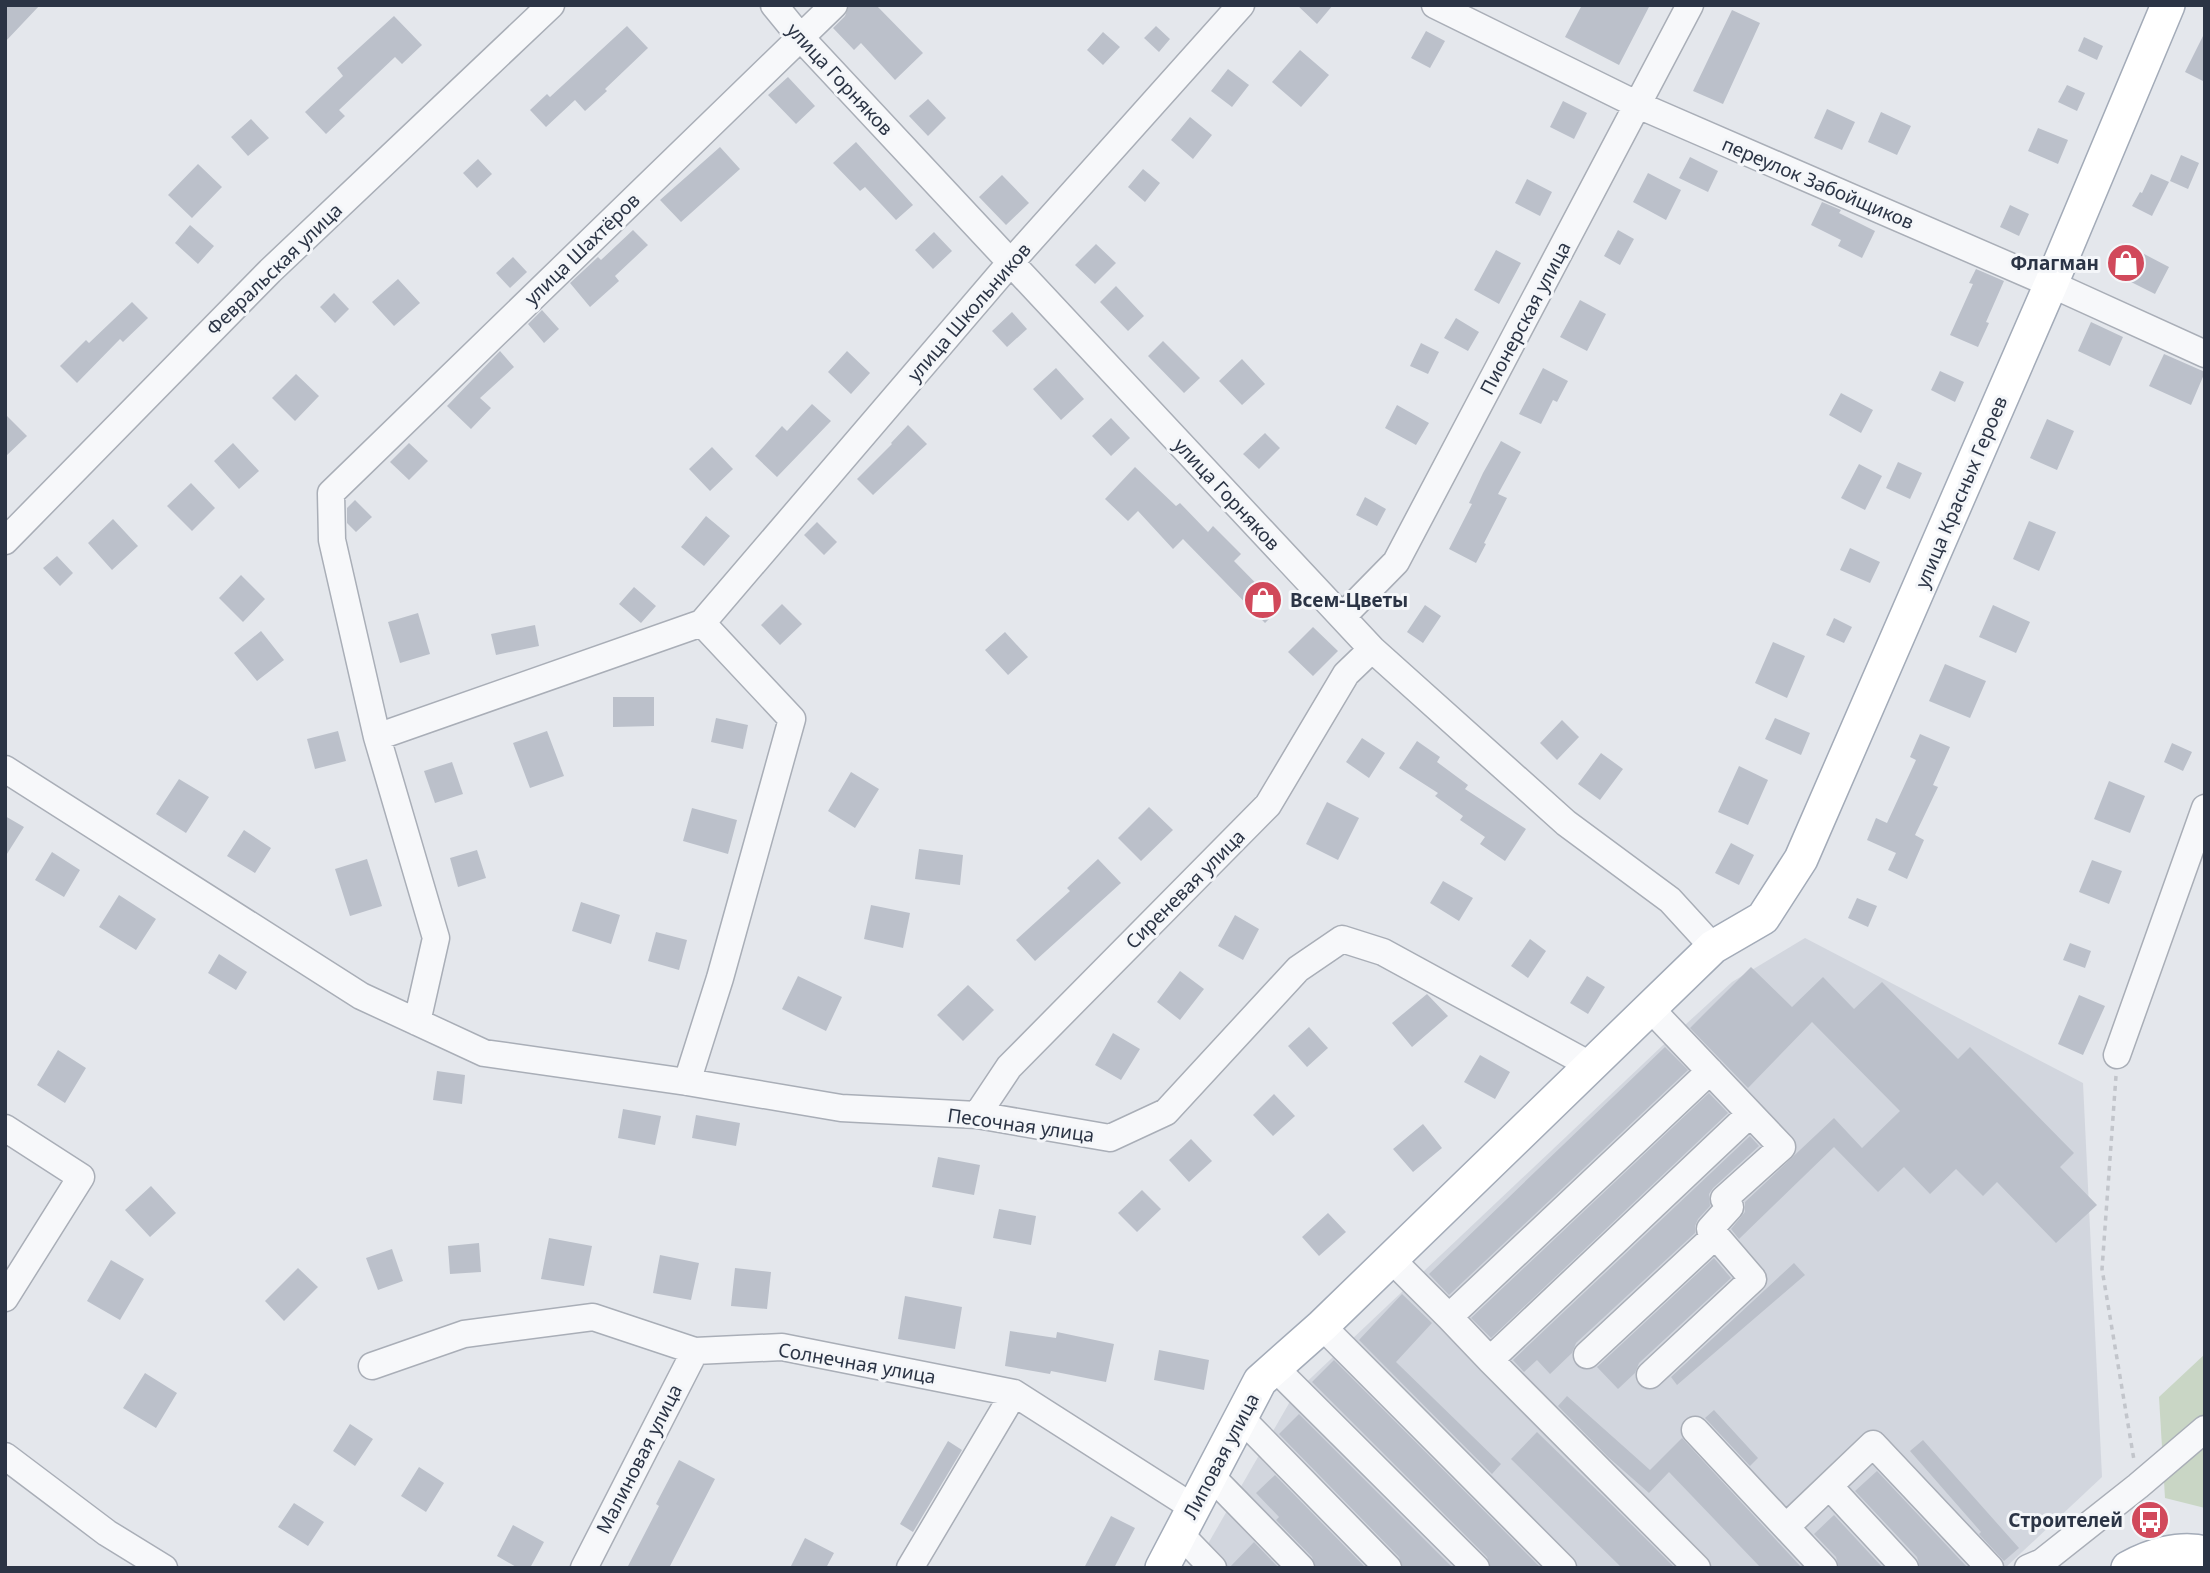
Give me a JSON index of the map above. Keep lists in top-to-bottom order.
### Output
{
  "streets": {
    "main road": ["улица Красных Героев", "Липовая улица"],
    "street": [
      "улица Горняков",
      "переулок Забойщиков",
      "улица Шахтёров",
      "Февральская улица",
      "улица Школьников",
      "Пионерская улица",
      "Сиреневая улица",
      "Песочная улица",
      "Солнечная улица",
      "Малиновая улица"
    ]
  },
  "crossings": [
    ["улица Горняков", "улица Шахтёров"],
    ["улица Горняков", "улица Школьников"],
    ["улица Горняков", "Пионерская улица"],
    ["улица Горняков", "улица Красных Героев"],
    ["улица Горняков", "Сиреневая улица"],
    ["переулок Забойщиков", "Пионерская улица"],
    ["переулок Забойщиков", "улица Красных Героев"],
    ["улица Красных Героев", "Песочная улица"],
    ["улица Красных Героев", "Липовая улица"],
    ["Сиреневая улица", "Песочная улица"],
    ["Песочная улица", "Липовая улица"],
    ["Солнечная улица", "Липовая улица"],
    ["Солнечная улица", "Малиновая улица"]
  ],
  "places": {
    "shop": ["Флагман", "Всем-Цветы"],
    "bus stop": ["Строителей"]
  }
}
